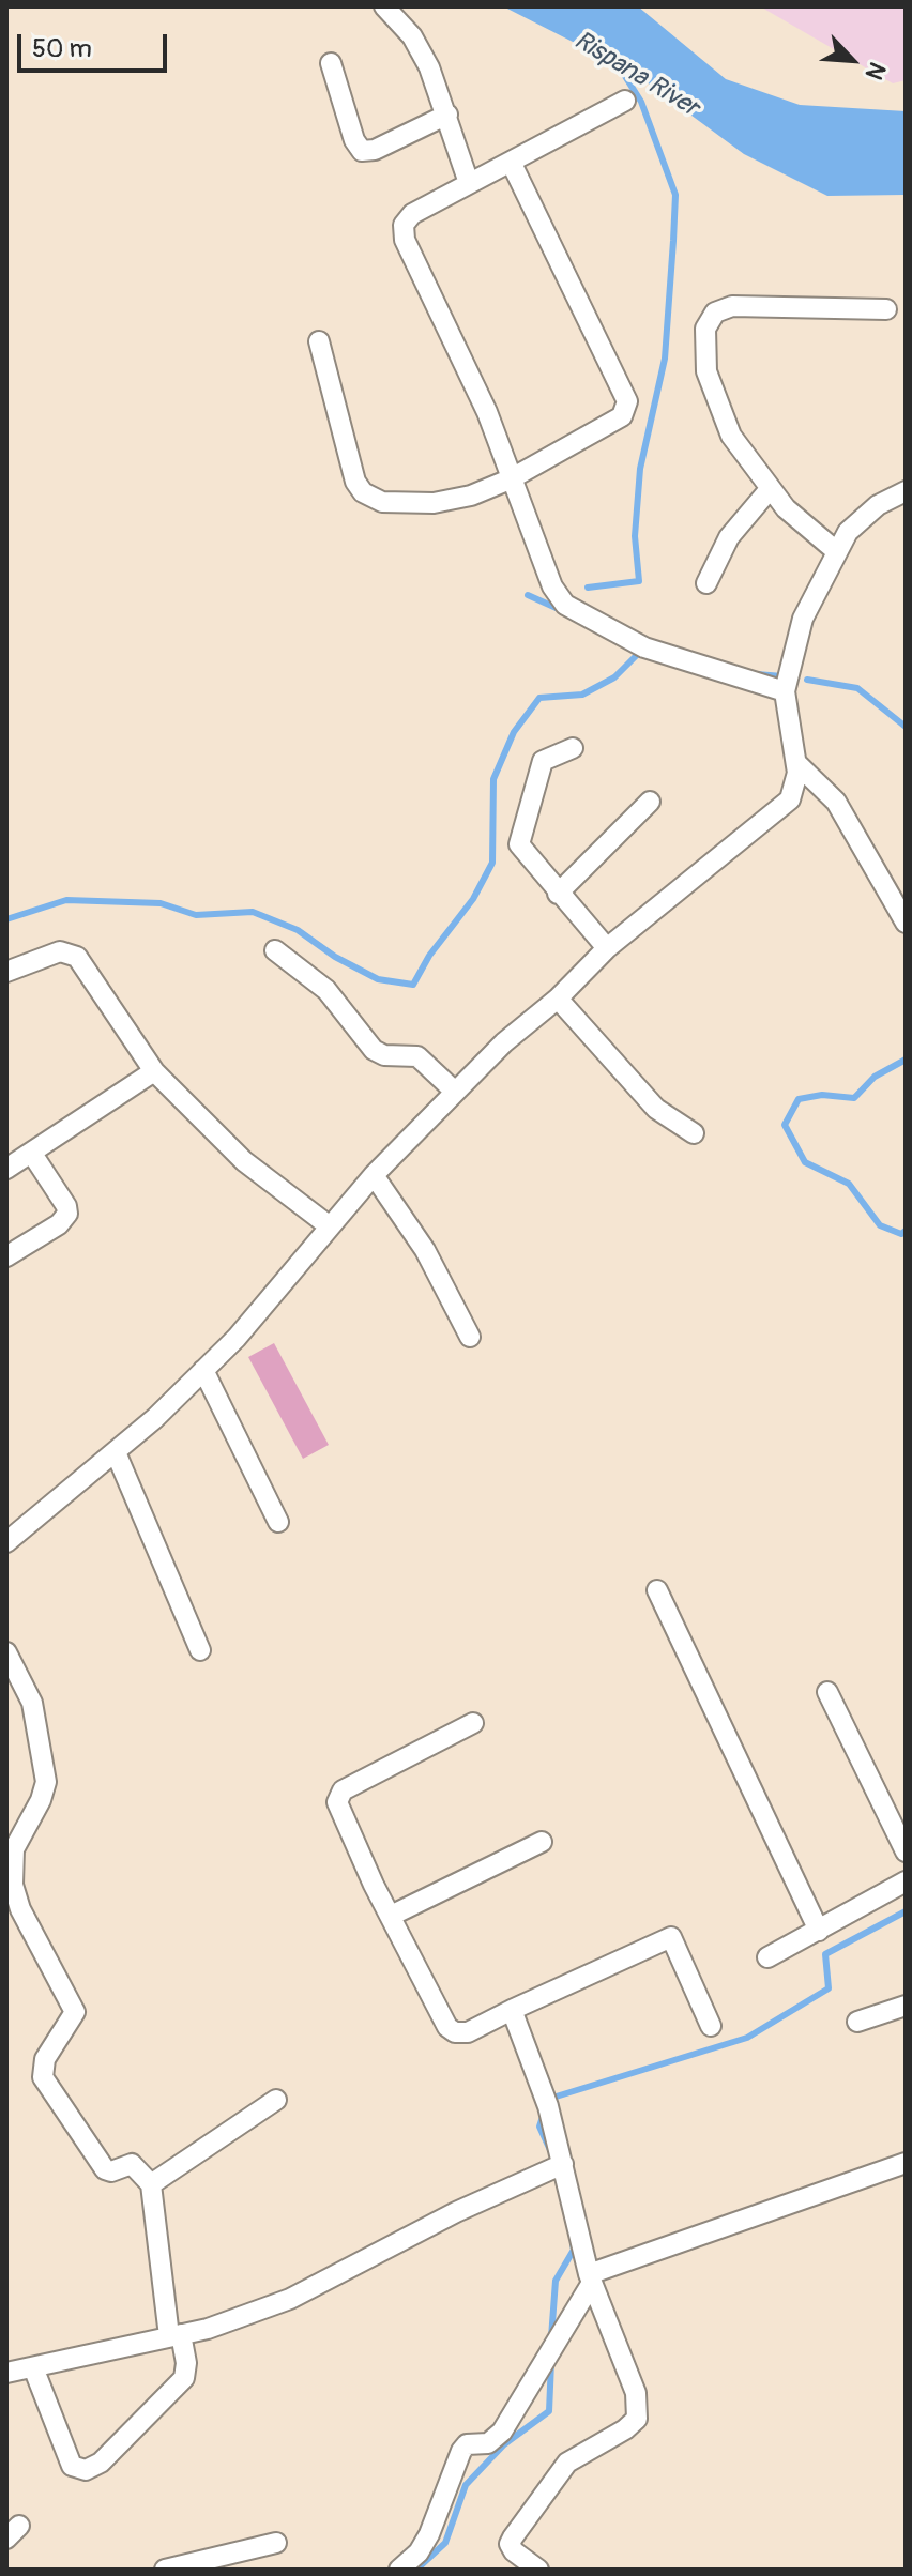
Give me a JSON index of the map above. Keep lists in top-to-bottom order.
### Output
{
  "water": ["Rispana River"],
  "scale_bar": "50 m",
  "north": "bottom right"
}
